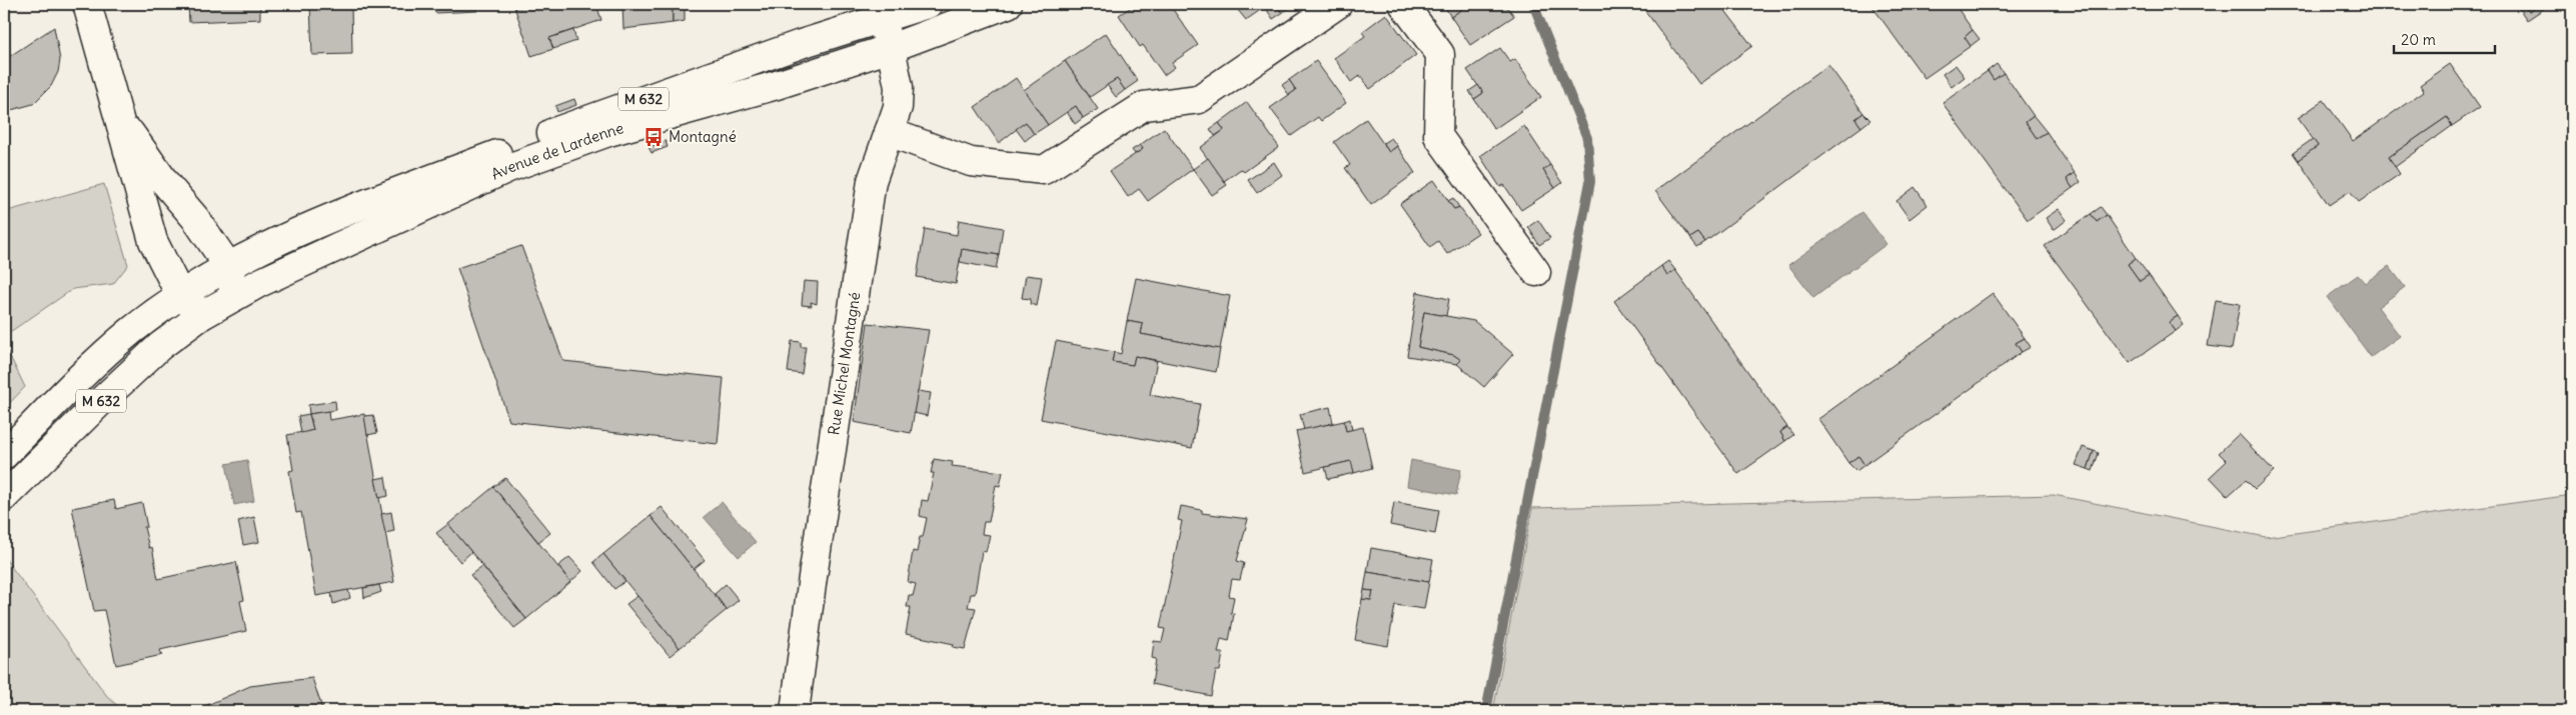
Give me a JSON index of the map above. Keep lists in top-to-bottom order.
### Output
{
  "streets": {
    "main road": ["M 632", "Avenue de Lardenne", "Rue Michel Montagné"]
  },
  "crossings": [
    ["M 632", "Avenue de Lardenne"],
    ["Avenue de Lardenne", "Rue Michel Montagné"]
  ],
  "places": {
    "bus stop": ["Montagné"]
  },
  "scale_bar": "20 m"
}
